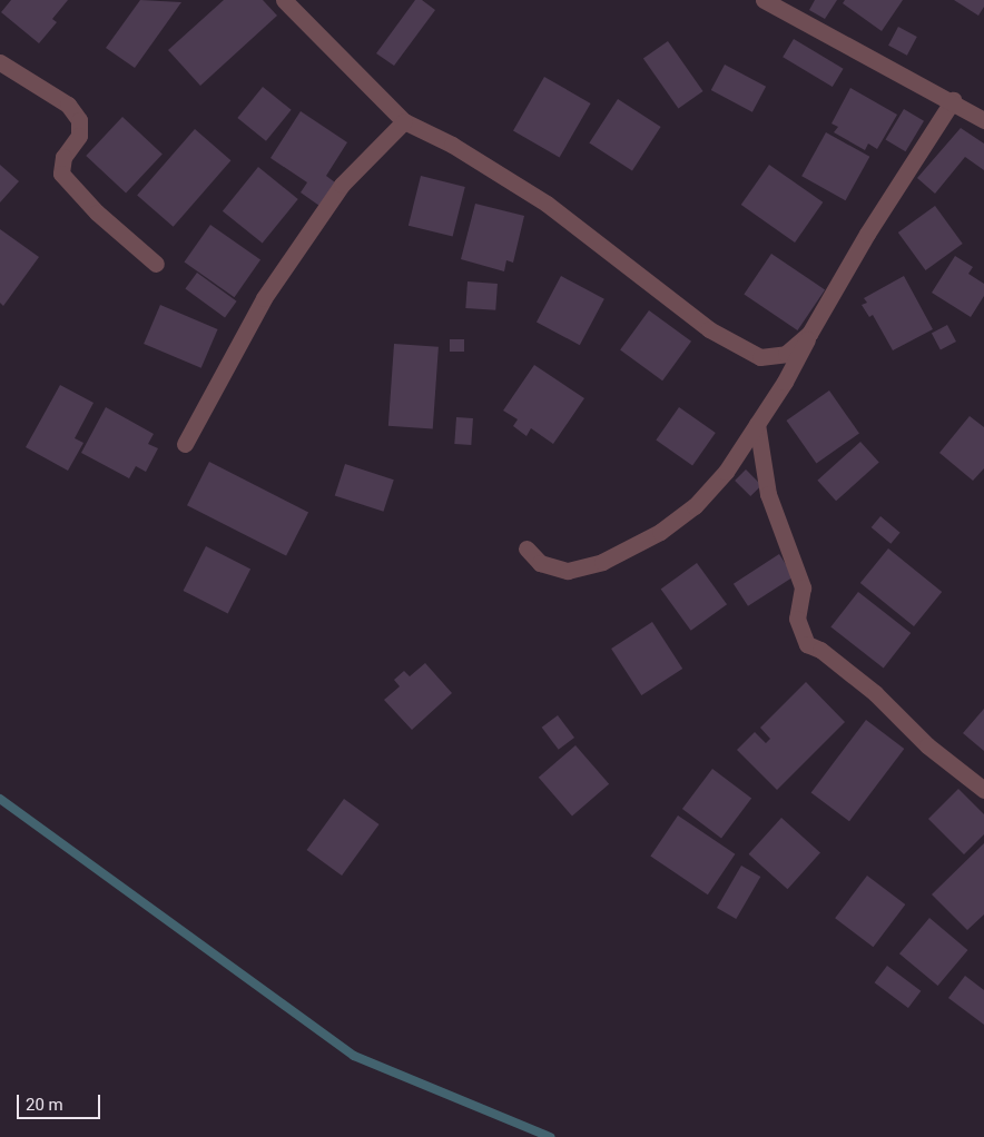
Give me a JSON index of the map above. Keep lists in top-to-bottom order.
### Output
{
  "scale_bar": "20 m"
}
